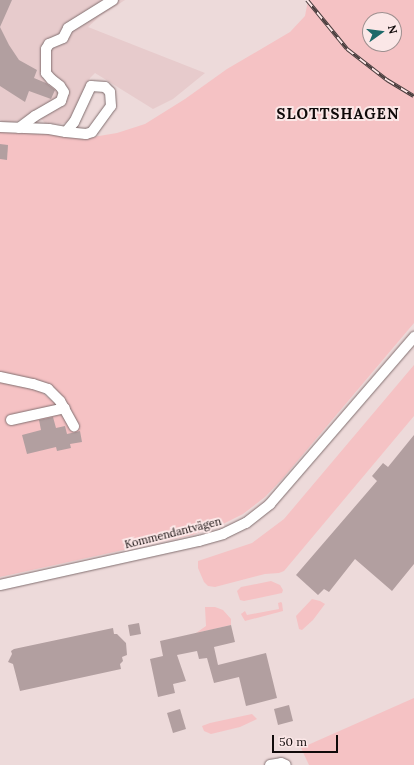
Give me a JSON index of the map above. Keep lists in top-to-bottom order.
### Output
{
  "streets": {
    "street": ["Kommendantvägen"]
  },
  "districts": ["SLOTTSHAGEN"],
  "scale_bar": "50 m",
  "north": "right"
}
